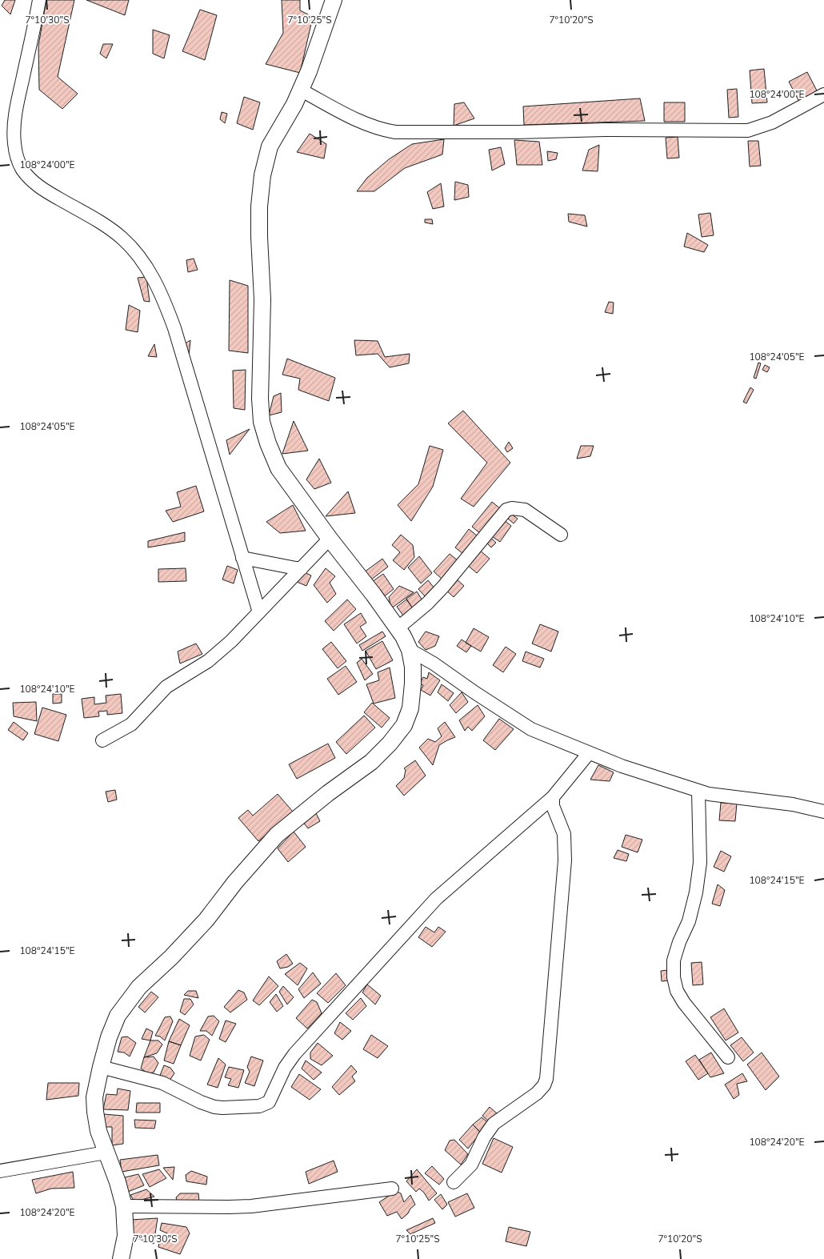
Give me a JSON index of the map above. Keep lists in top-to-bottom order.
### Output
{
  "coordinates": [
    "7°10'30\"S",
    "7°10'25\"S",
    "7°10'20\"S",
    "108°24'00\"E",
    "108°24'05\"E",
    "108°24'10\"E",
    "108°24'15\"E",
    "108°24'20\"E"
  ]
}
